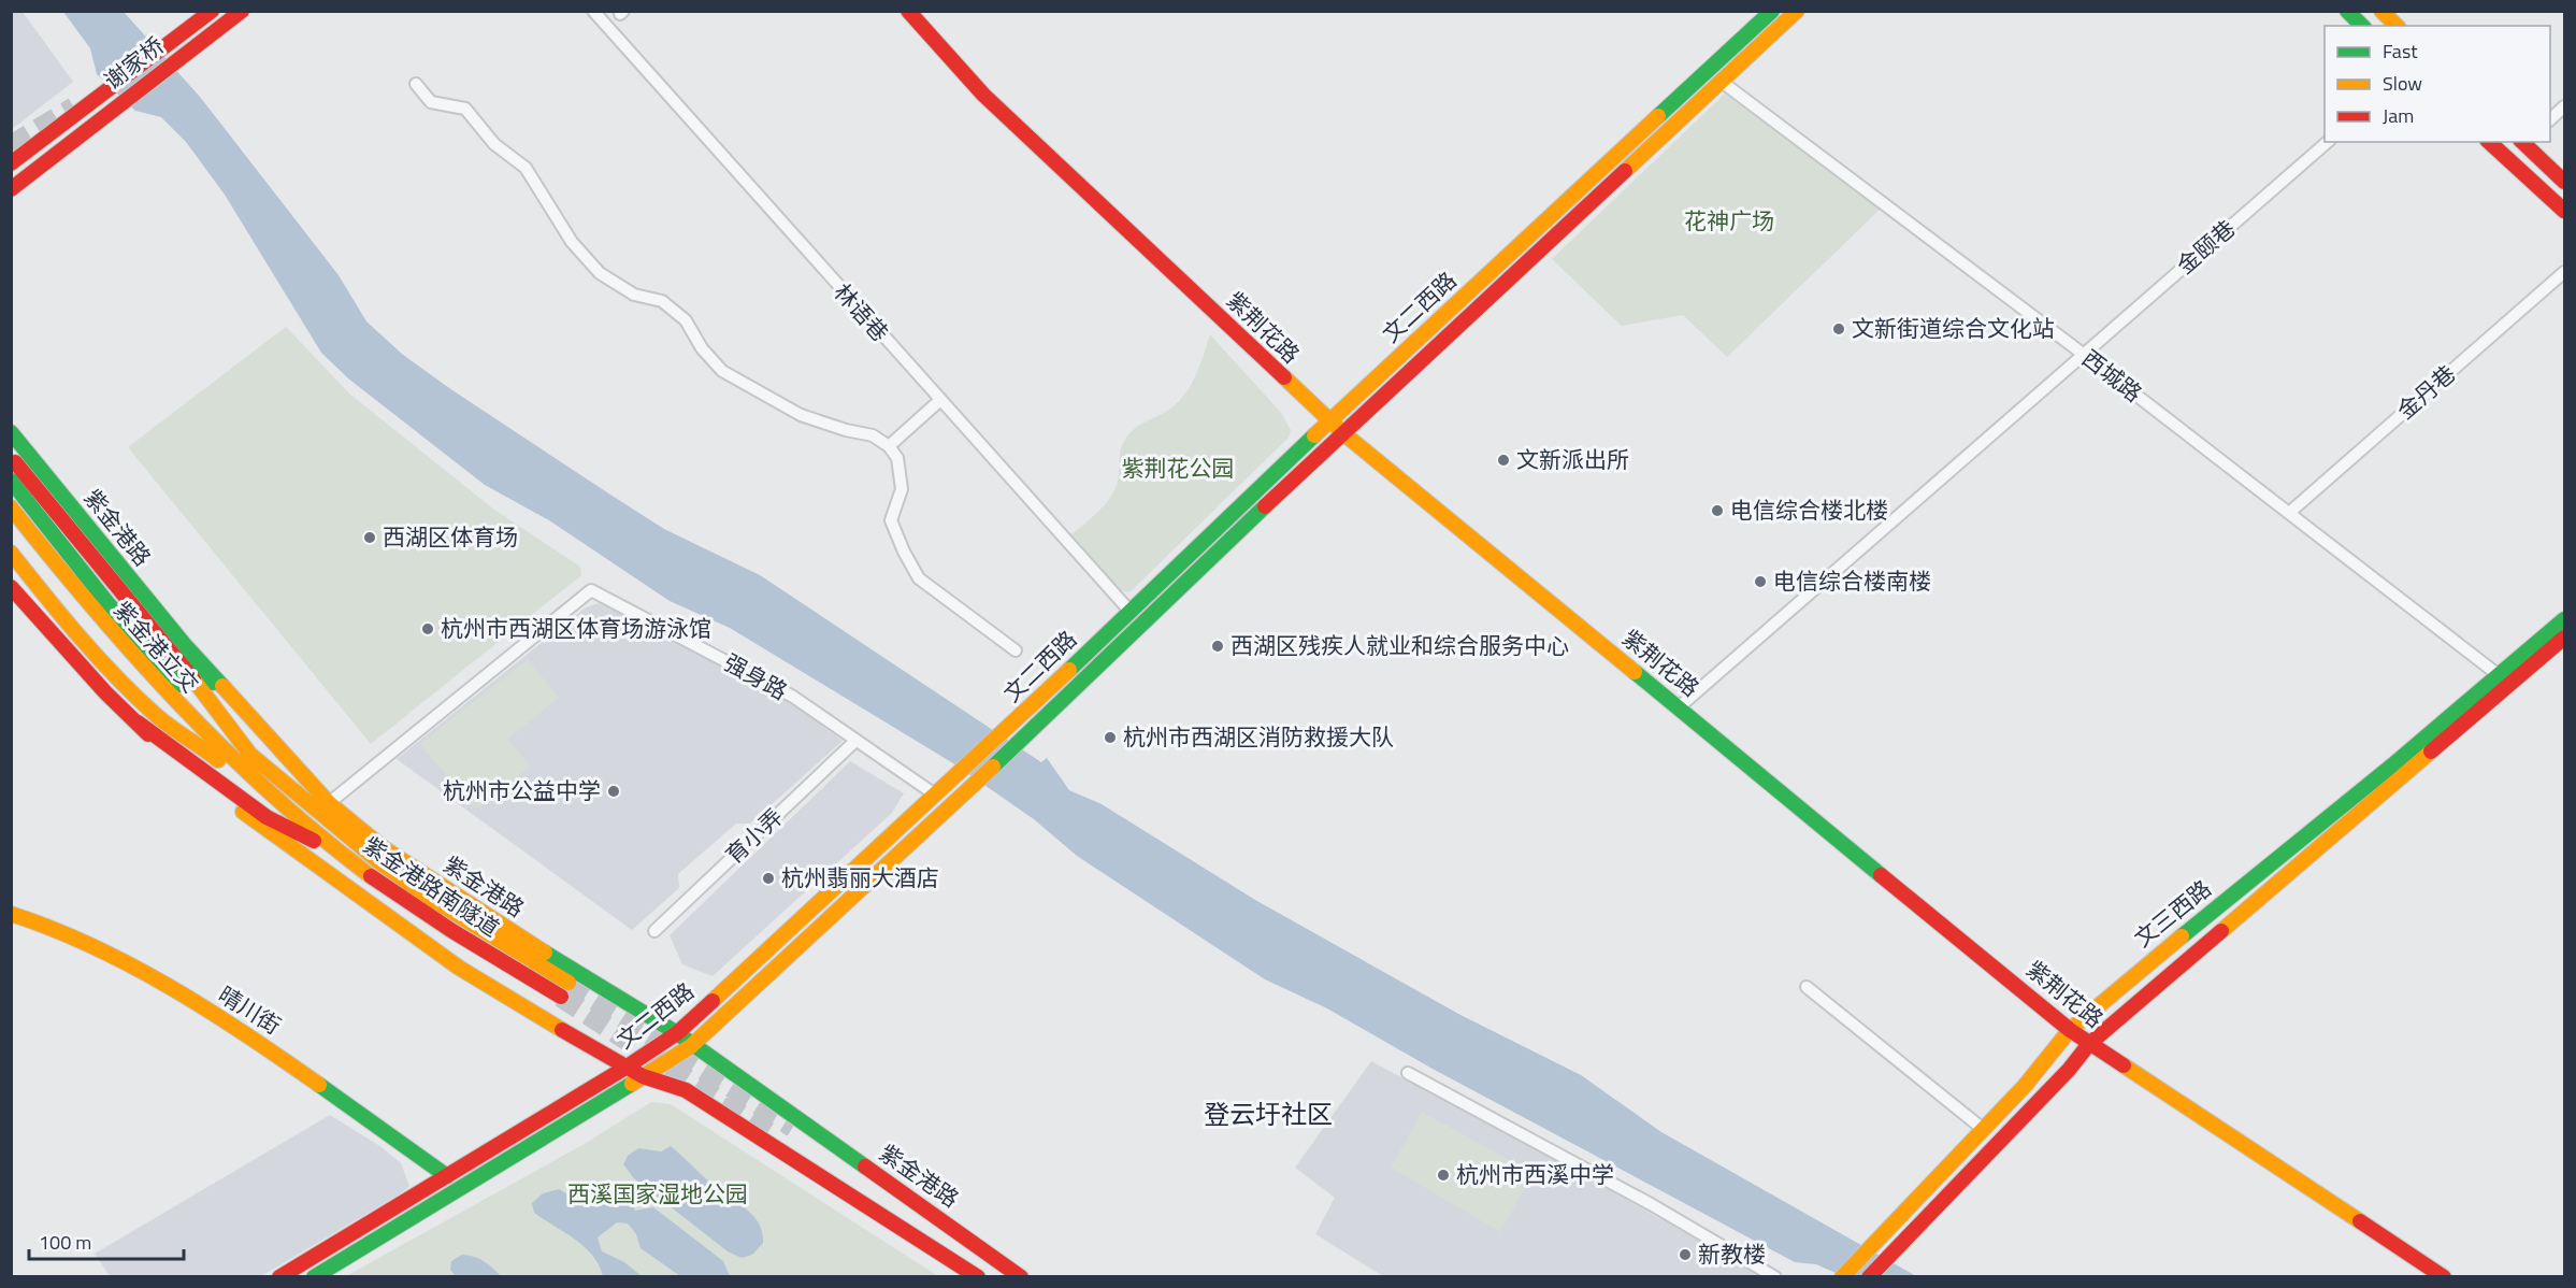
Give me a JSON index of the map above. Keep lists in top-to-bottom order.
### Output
{
  "streets": {
    "main road": [
      "谢家桥",
      "文二西路",
      "紫荆花路",
      "紫金港路",
      "紫金港立交",
      "紫金港路南隧道",
      "文三西路",
      "晴川街"
    ],
    "street": [
      "金颐巷",
      "林语巷",
      "西城路",
      "金丹巷",
      "强身路",
      "育小弄"
    ]
  },
  "crossings": [
    ["金颐巷", "紫荆花路"],
    ["金颐巷", "西城路"],
    ["文二西路", "林语巷"],
    ["文二西路", "紫荆花路"],
    ["文二西路", "西城路"],
    ["文二西路", "紫金港路"],
    ["文二西路", "强身路"],
    ["文二西路", "晴川街"],
    ["紫荆花路", "文三西路"],
    ["西城路", "金丹巷"],
    ["西城路", "文三西路"],
    ["紫金港路", "强身路"],
    ["紫金港立交", "紫金港路南隧道"],
    ["强身路", "育小弄"]
  ],
  "districts": ["登云圩社区"],
  "parks": ["花神广场", "紫荆花公园", "西溪国家湿地公园"],
  "places": [
    "文新街道综合文化站",
    "文新派出所",
    "电信综合楼北楼",
    "西湖区体育场",
    "电信综合楼南楼",
    "杭州市西湖区体育场游泳馆",
    "西湖区残疾人就业和综合服务中心",
    "杭州市西湖区消防救援大队",
    "杭州市公益中学",
    "杭州翡丽大酒店",
    "杭州市西溪中学",
    "新教楼"
  ],
  "legend": ["Fast", "Slow", "Jam"],
  "scale_bar": "100 m"
}
